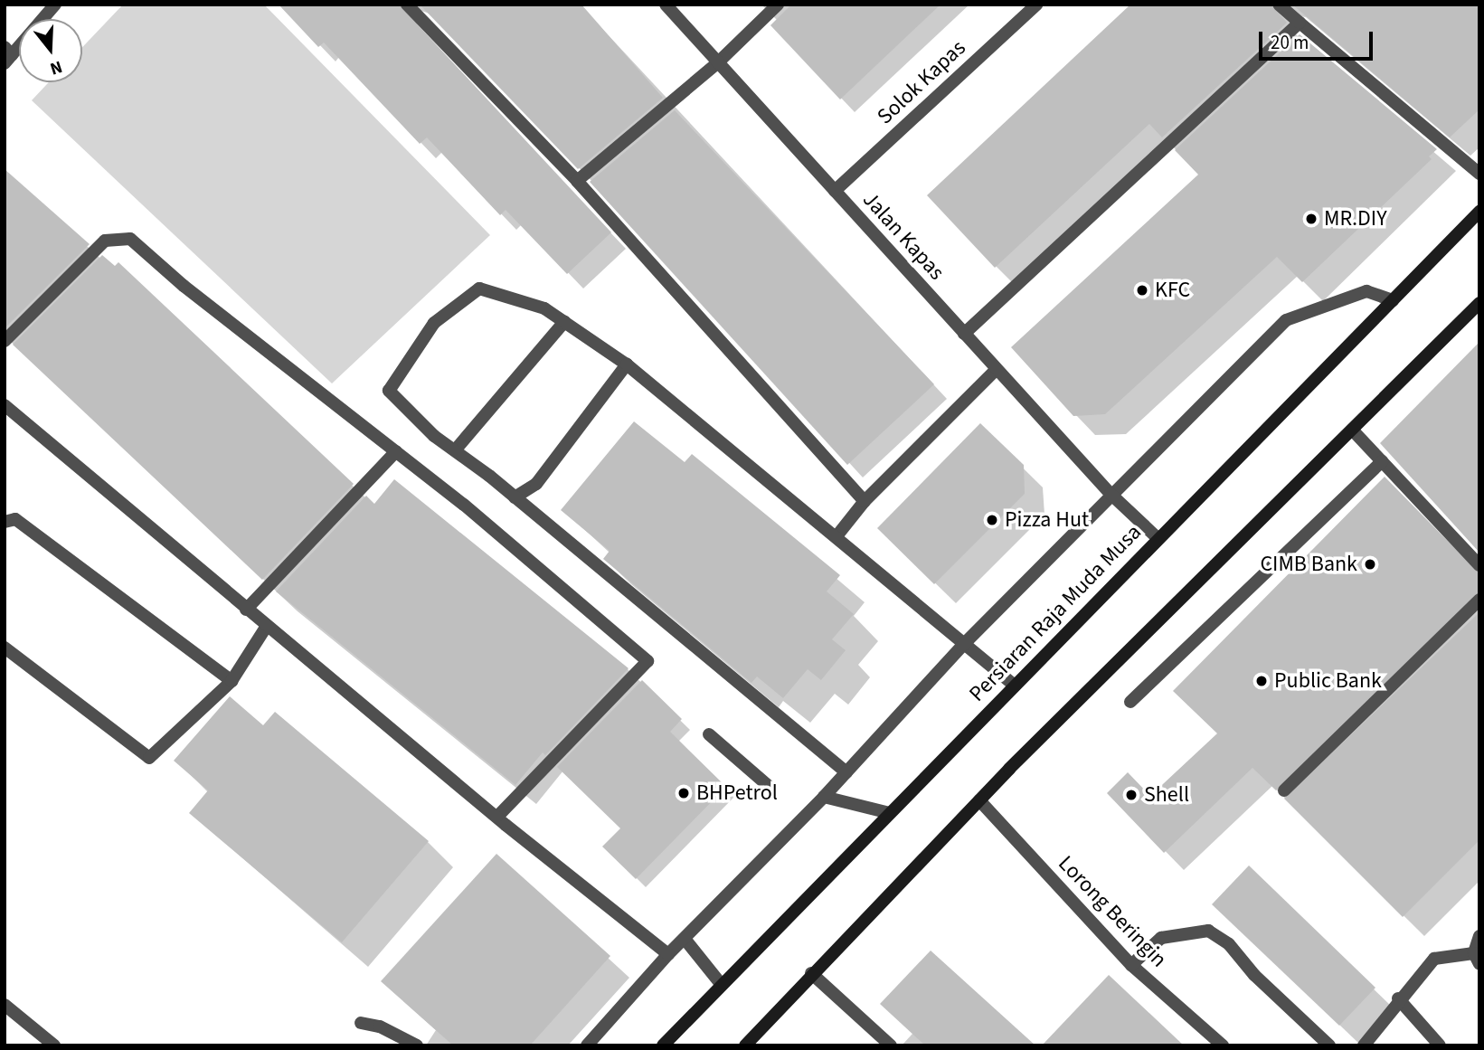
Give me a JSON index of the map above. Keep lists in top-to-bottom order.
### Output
{
  "streets": {
    "main road": ["Persiaran Raja Muda Musa"],
    "street": ["Solok Kapas", "Jalan Kapas", "Lorong Beringin"]
  },
  "crossings": [
    ["Solok Kapas", "Jalan Kapas"],
    ["Jalan Kapas", "Persiaran Raja Muda Musa"]
  ],
  "places": [
    "MR.DIY",
    "KFC",
    "Pizza Hut",
    "CIMB Bank",
    "Public Bank",
    "BHPetrol",
    "Shell"
  ],
  "scale_bar": "20 m",
  "north": "bottom"
}
